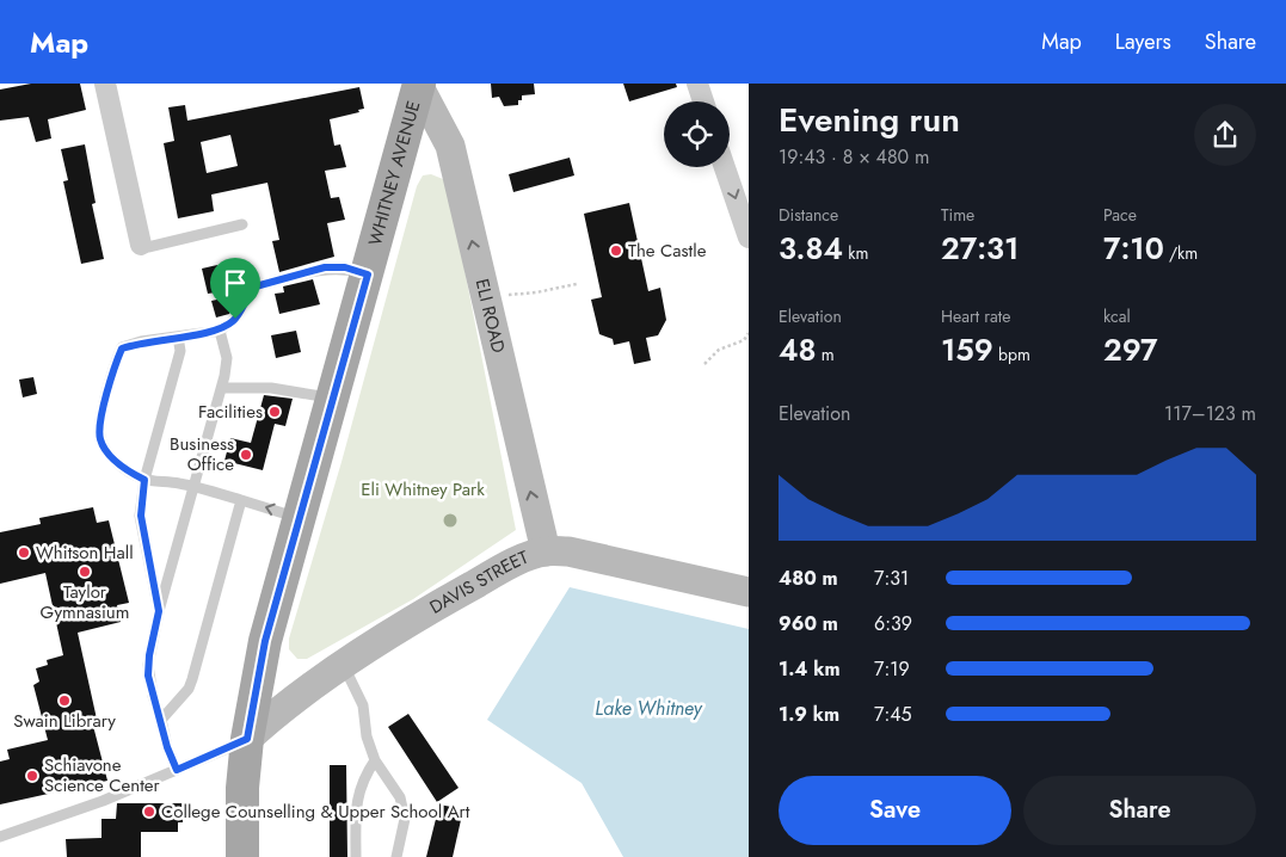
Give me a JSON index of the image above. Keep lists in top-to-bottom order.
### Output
{
  "streets": {
    "main road": ["WHITNEY AVENUE", "ELI ROAD", "DAVIS STREET"]
  },
  "crossings": [
    ["WHITNEY AVENUE", "ELI ROAD"],
    ["WHITNEY AVENUE", "DAVIS STREET"],
    ["ELI ROAD", "DAVIS STREET"]
  ],
  "one_way": ["ELI ROAD"],
  "water": ["Lake Whitney"],
  "parks": ["Eli Whitney Park"],
  "places": [
    "The Castle",
    "Facilities",
    "Business Office",
    "Whitson Hall",
    "Taylor Gymnasium",
    "Swain Library",
    "Schiavone Science Center",
    "College Counselling & Upper School Art"
  ],
  "page": {
    "header": "Map",
    "nav": ["Map", "Layers", "Share"],
    "heading": ["Evening run", "19:43 · 8 × 480 m"],
    "stats": [
      ["Distance", "3.84 km"],
      ["Time", "27:31"],
      ["Pace", "7:10 /km"],
      ["Elevation", "48 m"],
      ["Heart rate", "159 bpm"],
      ["kcal", "297"]
    ],
    "chart": ["Elevation", "117–123 m"],
    "list": [
      {
        "name": "480 m",
        "note": "7:31"
      },
      {
        "name": "960 m",
        "note": "6:39"
      },
      {
        "name": "1.4 km",
        "note": "7:19"
      },
      {
        "name": "1.9 km",
        "note": "7:45"
      }
    ],
    "buttons": ["Save", "Share"]
  }
}
